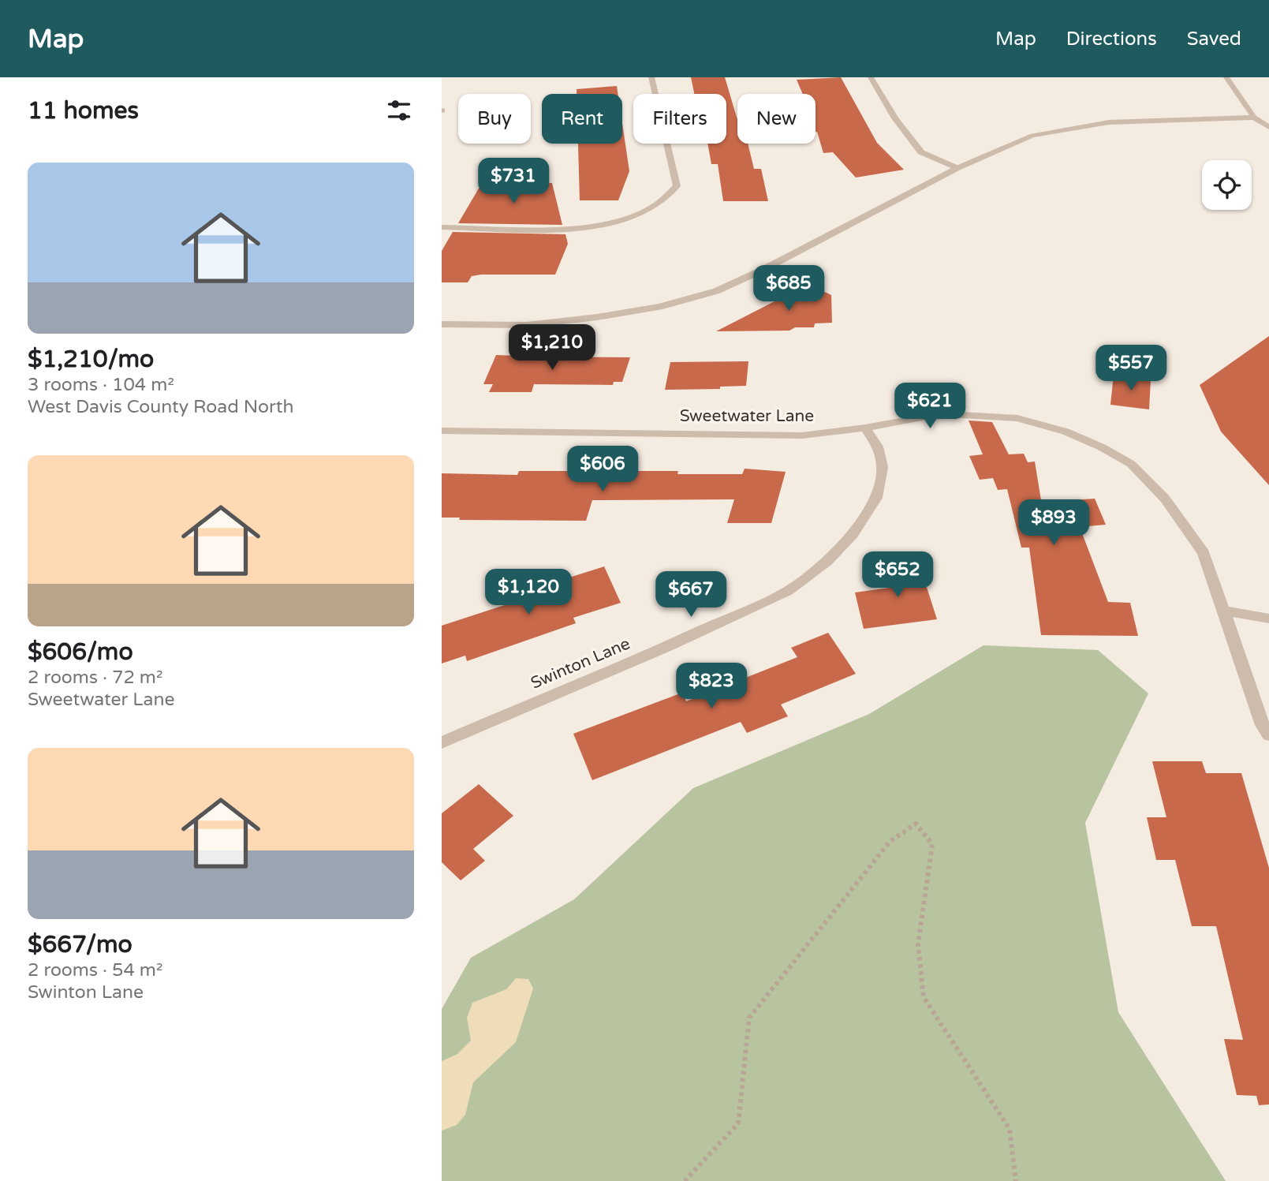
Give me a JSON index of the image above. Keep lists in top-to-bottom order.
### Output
{
  "streets": {
    "street": ["Sweetwater Lane", "Swinton Lane"]
  },
  "crossings": [
    ["Sweetwater Lane", "Swinton Lane"]
  ],
  "page": {
    "header": "Map",
    "nav": ["Map", "Directions", "Saved"],
    "heading": "11 homes",
    "chip": [
      "Buy",
      "Rent",
      "Filters",
      "New"
    ],
    "list": [
      {
        "name": "$1,210/mo",
        "note": "3 rooms · 104 m² · West Davis County Road North"
      },
      {
        "name": "$606/mo",
        "note": "2 rooms · 72 m² · Sweetwater Lane"
      },
      {
        "name": "$667/mo",
        "note": "2 rooms · 54 m² · Swinton Lane"
      }
    ],
    "price": [
      "$731",
      "$685",
      "$1,210",
      "$557",
      "$621",
      "$606",
      "$893",
      "$652",
      "$1,120",
      "$667",
      "$823"
    ]
  }
}
